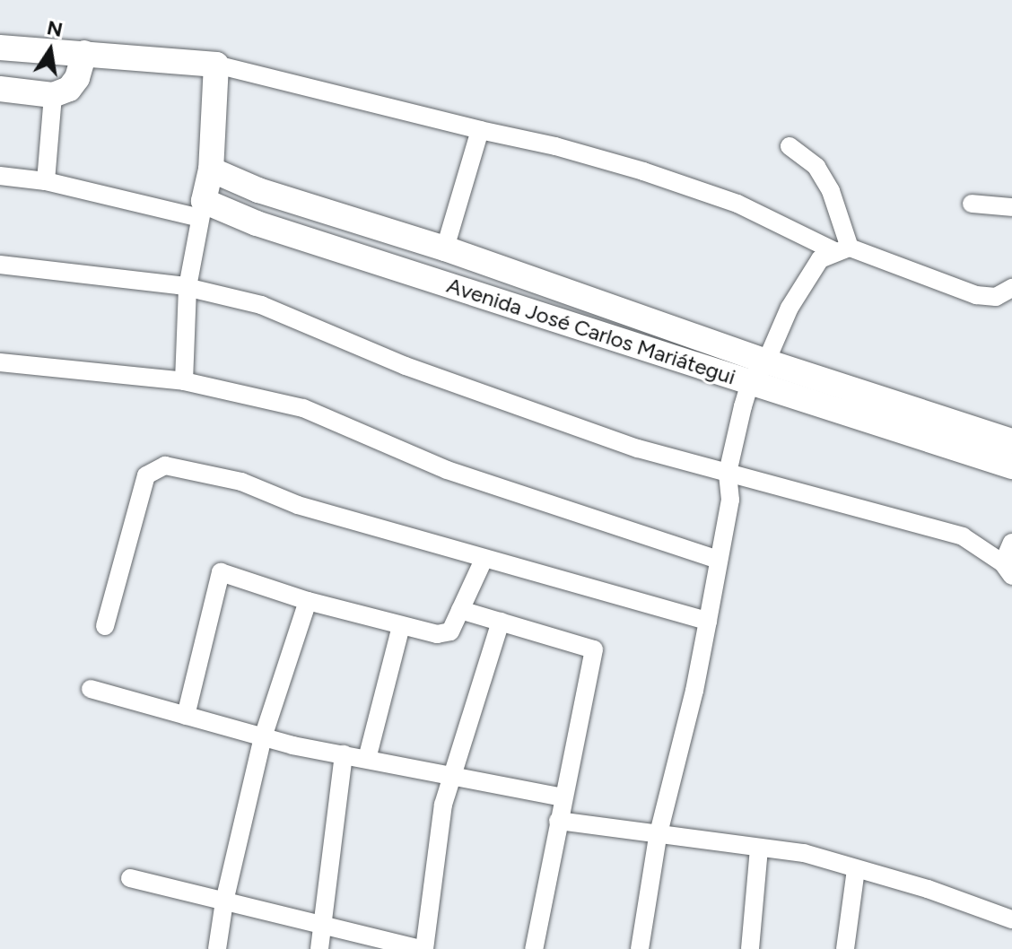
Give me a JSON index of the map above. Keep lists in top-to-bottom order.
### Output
{
  "streets": {
    "street": ["Avenida José Carlos Mariátegui"]
  },
  "north": "top"
}
